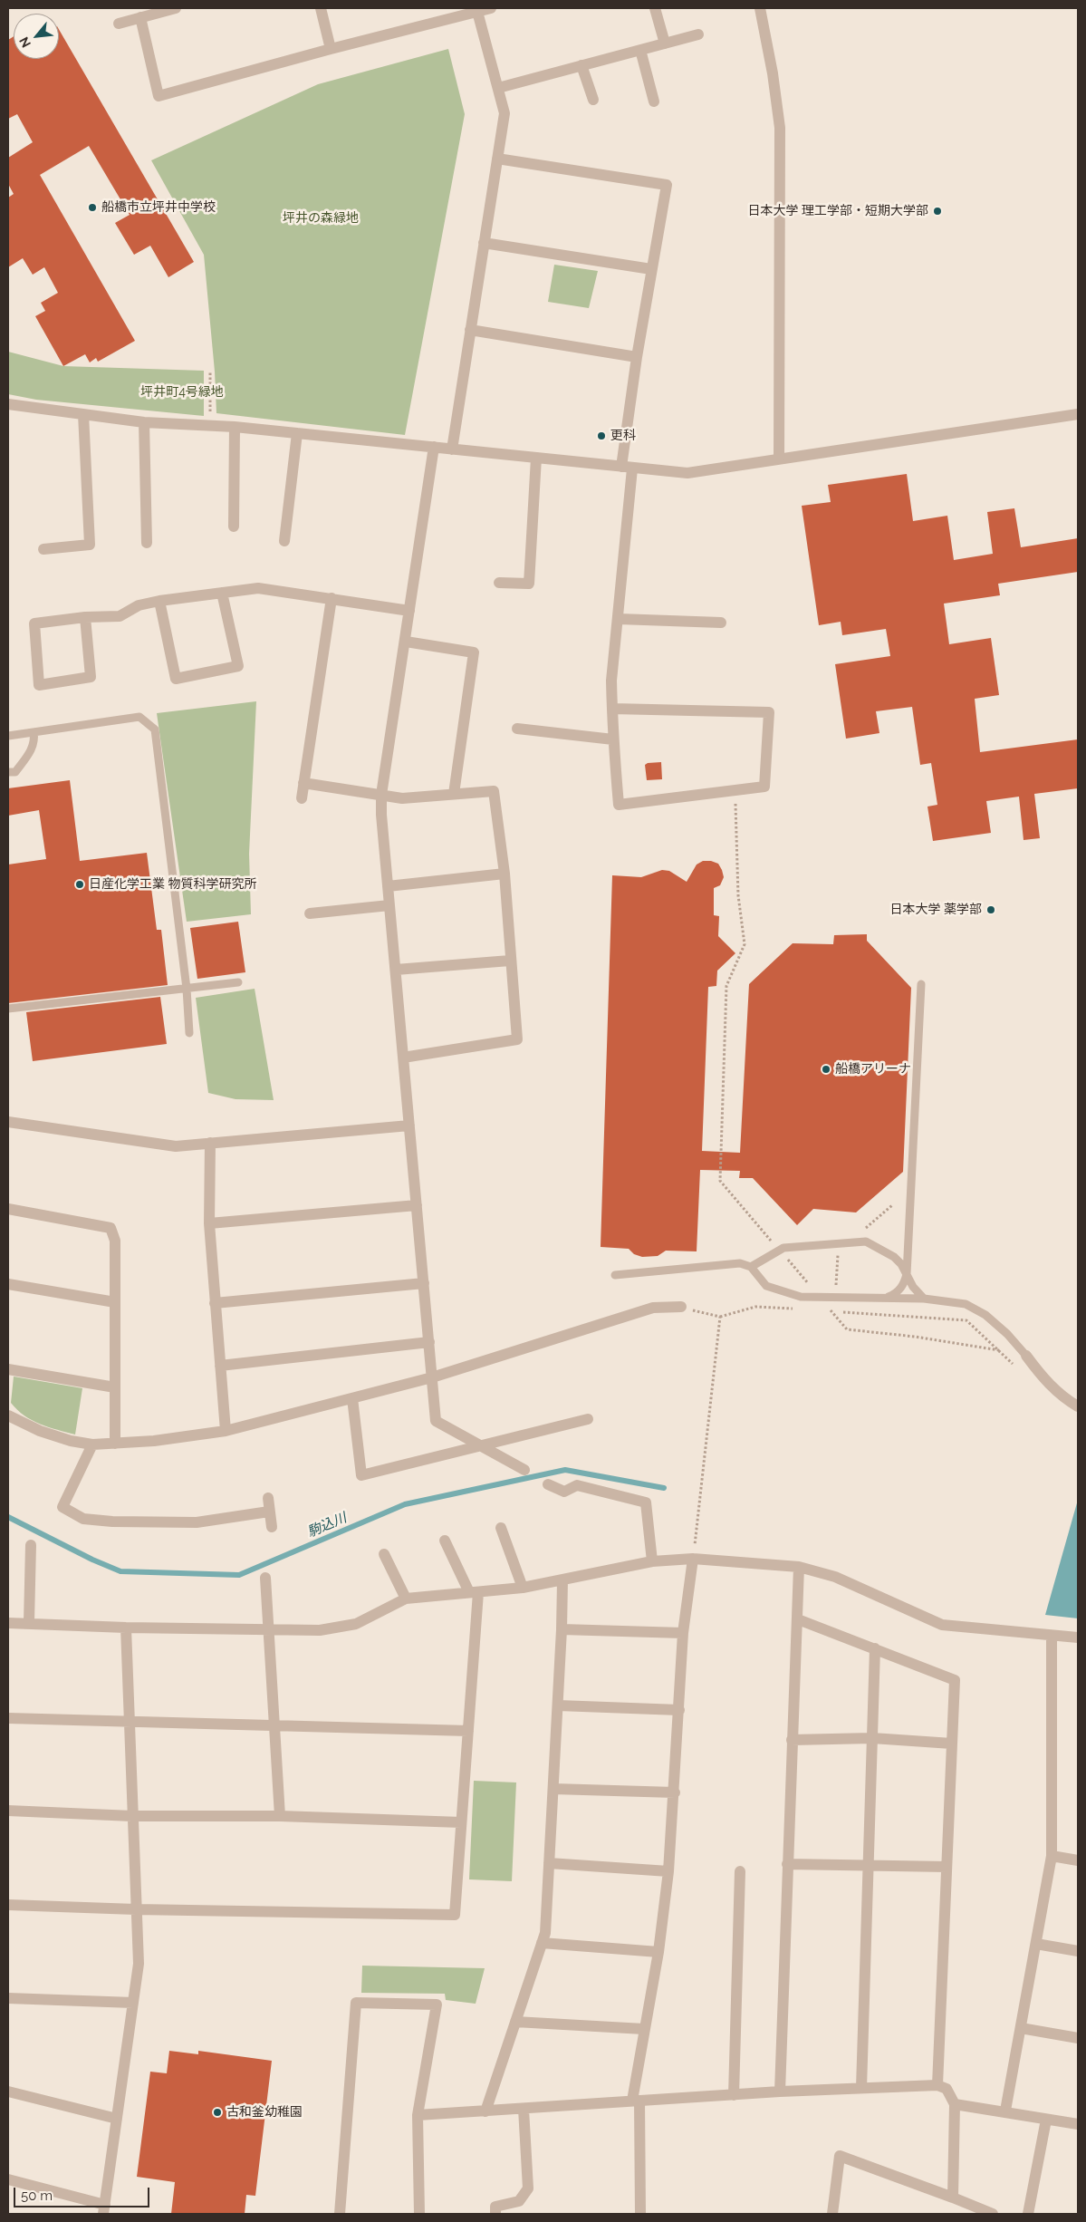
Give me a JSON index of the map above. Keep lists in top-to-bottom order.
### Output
{
  "water": ["駒込川"],
  "parks": ["坪井の森緑地", "坪井町4号緑地"],
  "places": [
    "船橋市立坪井中学校",
    "日本大学 理工学部・短期大学部",
    "更科",
    "日産化学工業 物質科学研究所",
    "日本大学 薬学部",
    "船橋アリーナ",
    "古和釜幼稚園"
  ],
  "scale_bar": "50 m",
  "north": "bottom left"
}
